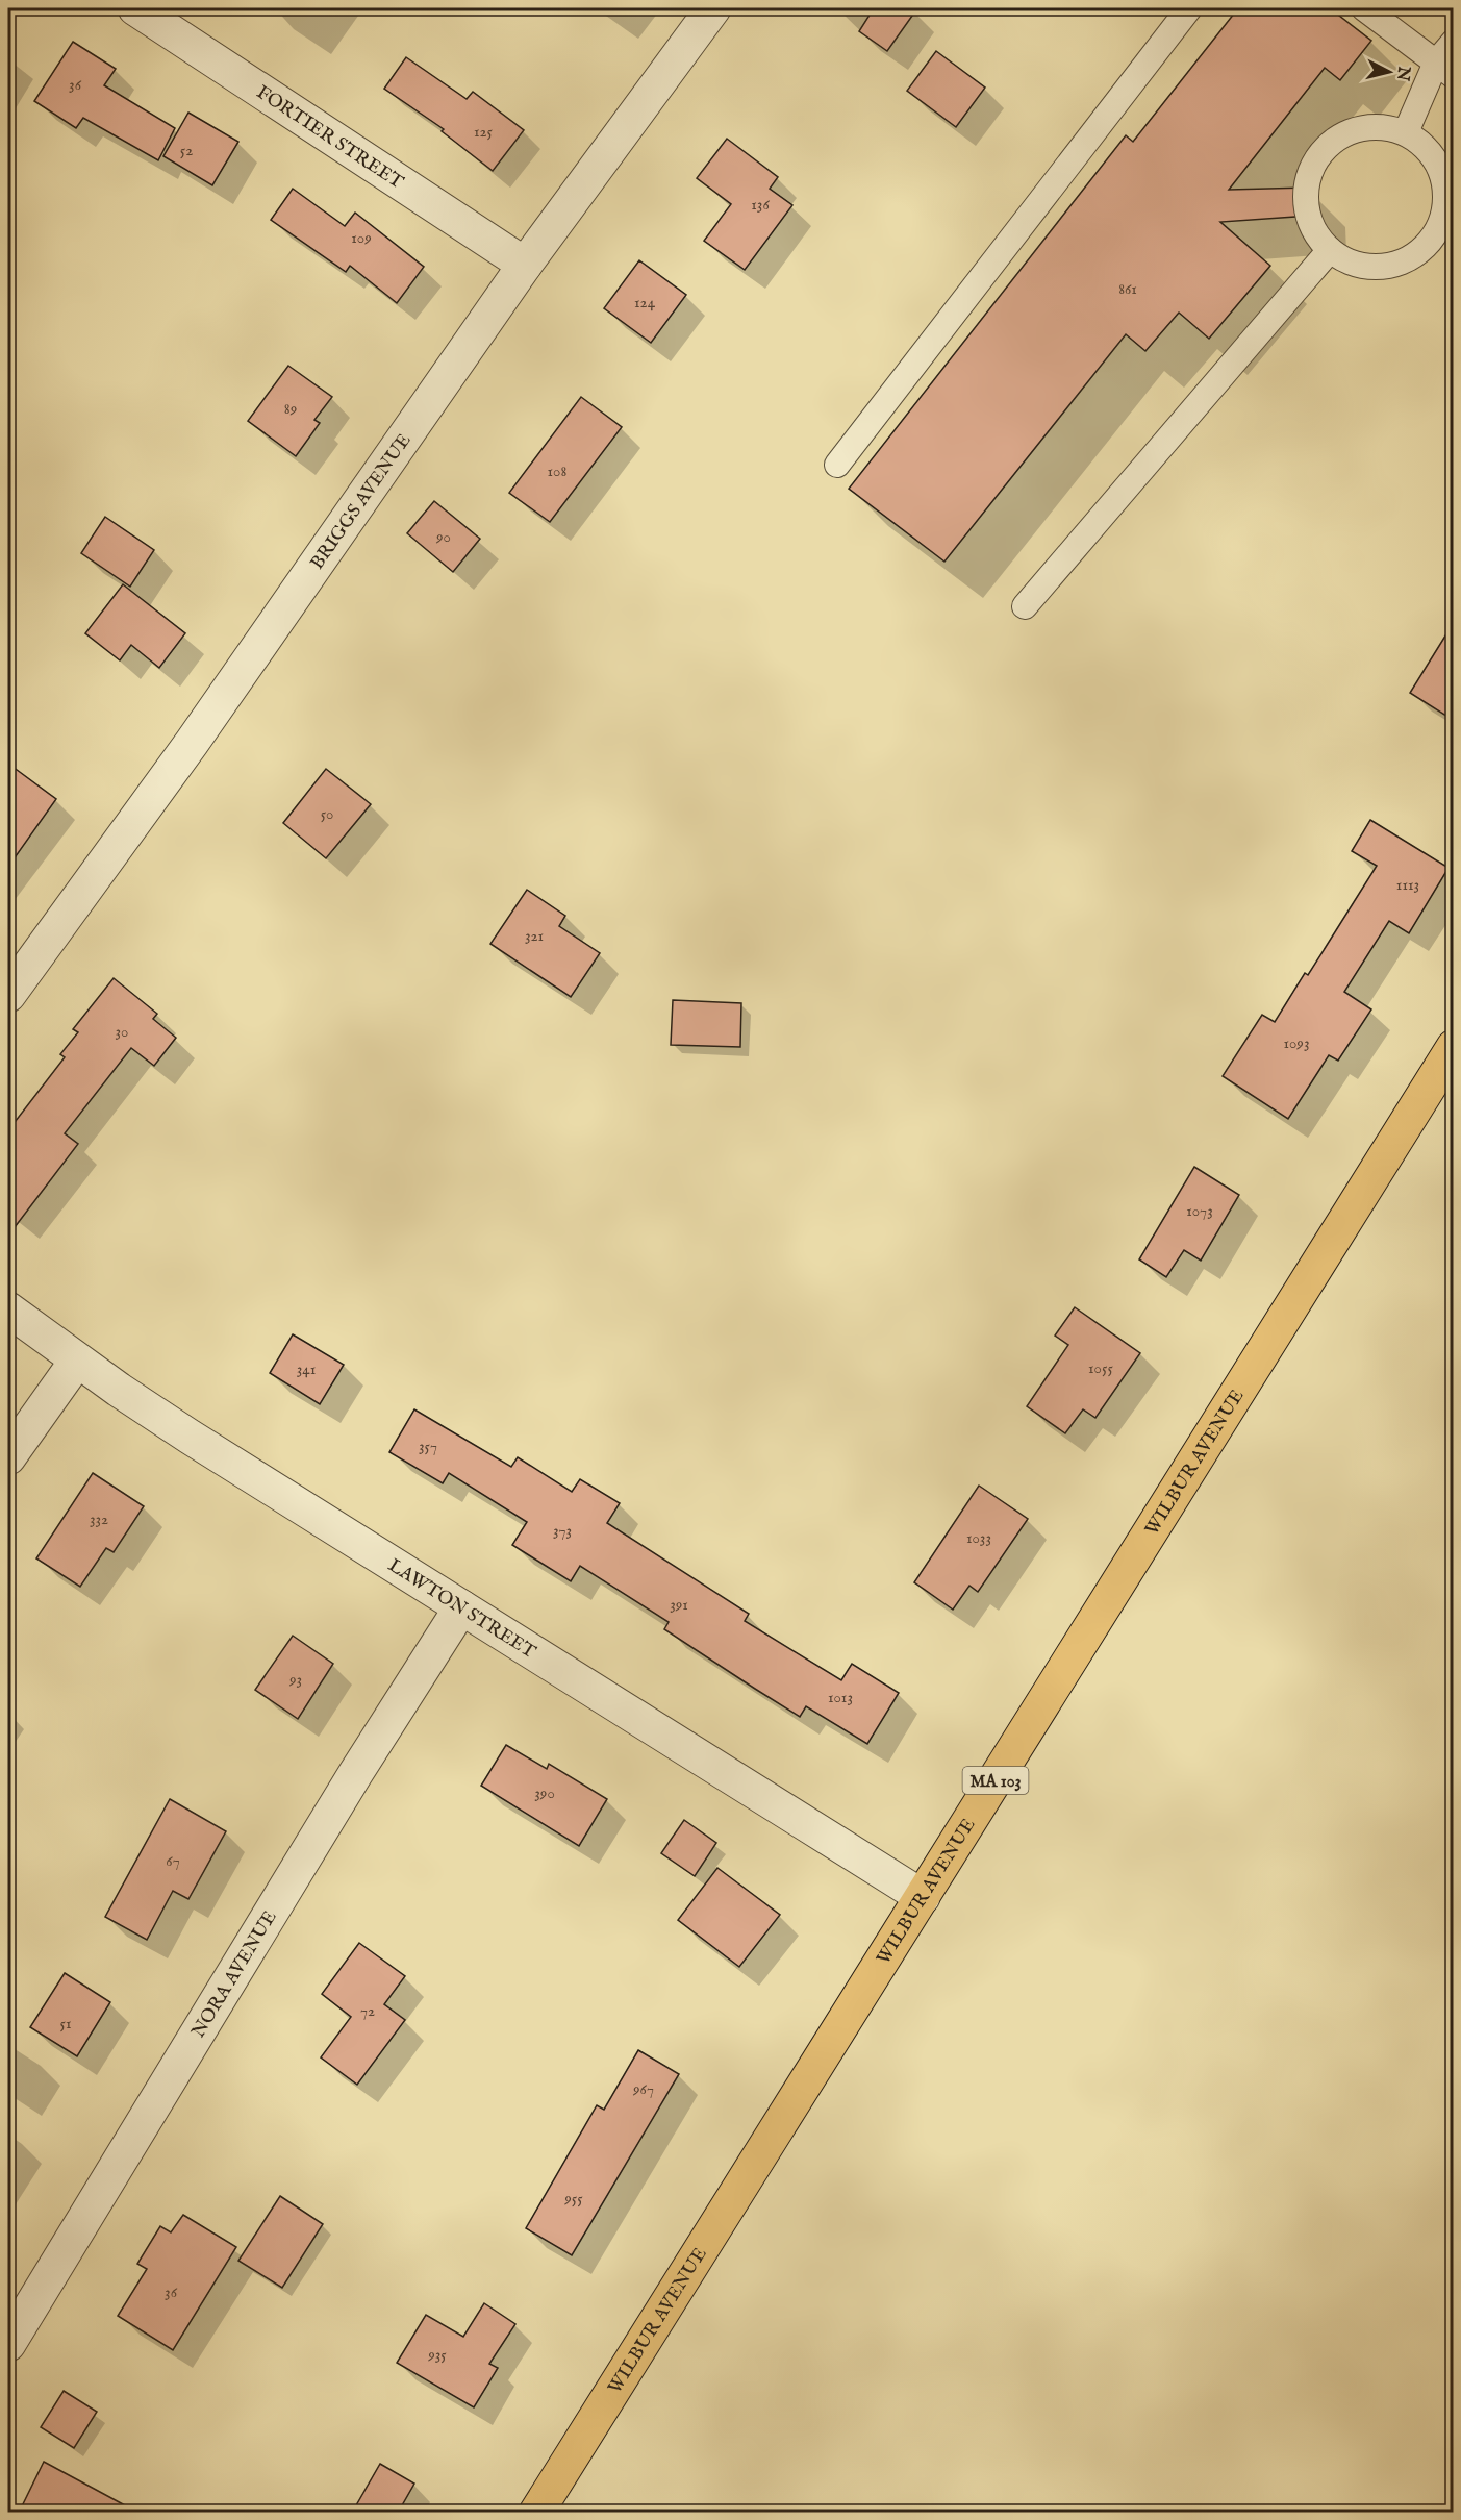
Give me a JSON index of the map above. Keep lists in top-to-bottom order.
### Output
{
  "streets": {
    "main road": ["WILBUR AVENUE", "MA 103"],
    "street": [
      "FORTIER STREET",
      "BRIGGS AVENUE",
      "LAWTON STREET",
      "NORA AVENUE"
    ]
  },
  "crossings": [
    ["FORTIER STREET", "BRIGGS AVENUE"],
    ["WILBUR AVENUE", "LAWTON STREET"],
    ["LAWTON STREET", "NORA AVENUE"]
  ],
  "house_numbers": [
    "36",
    "125",
    "52",
    "136",
    "109",
    "861",
    "124",
    "89",
    "108",
    "90",
    "50",
    "1113",
    "321",
    "30",
    "1093",
    "1073",
    "1055",
    "341",
    "357",
    "332",
    "373",
    "1033",
    "391",
    "93",
    "1013",
    "390",
    "67",
    "72",
    "51",
    "967",
    "955",
    "36",
    "935"
  ],
  "north": "right"
}
